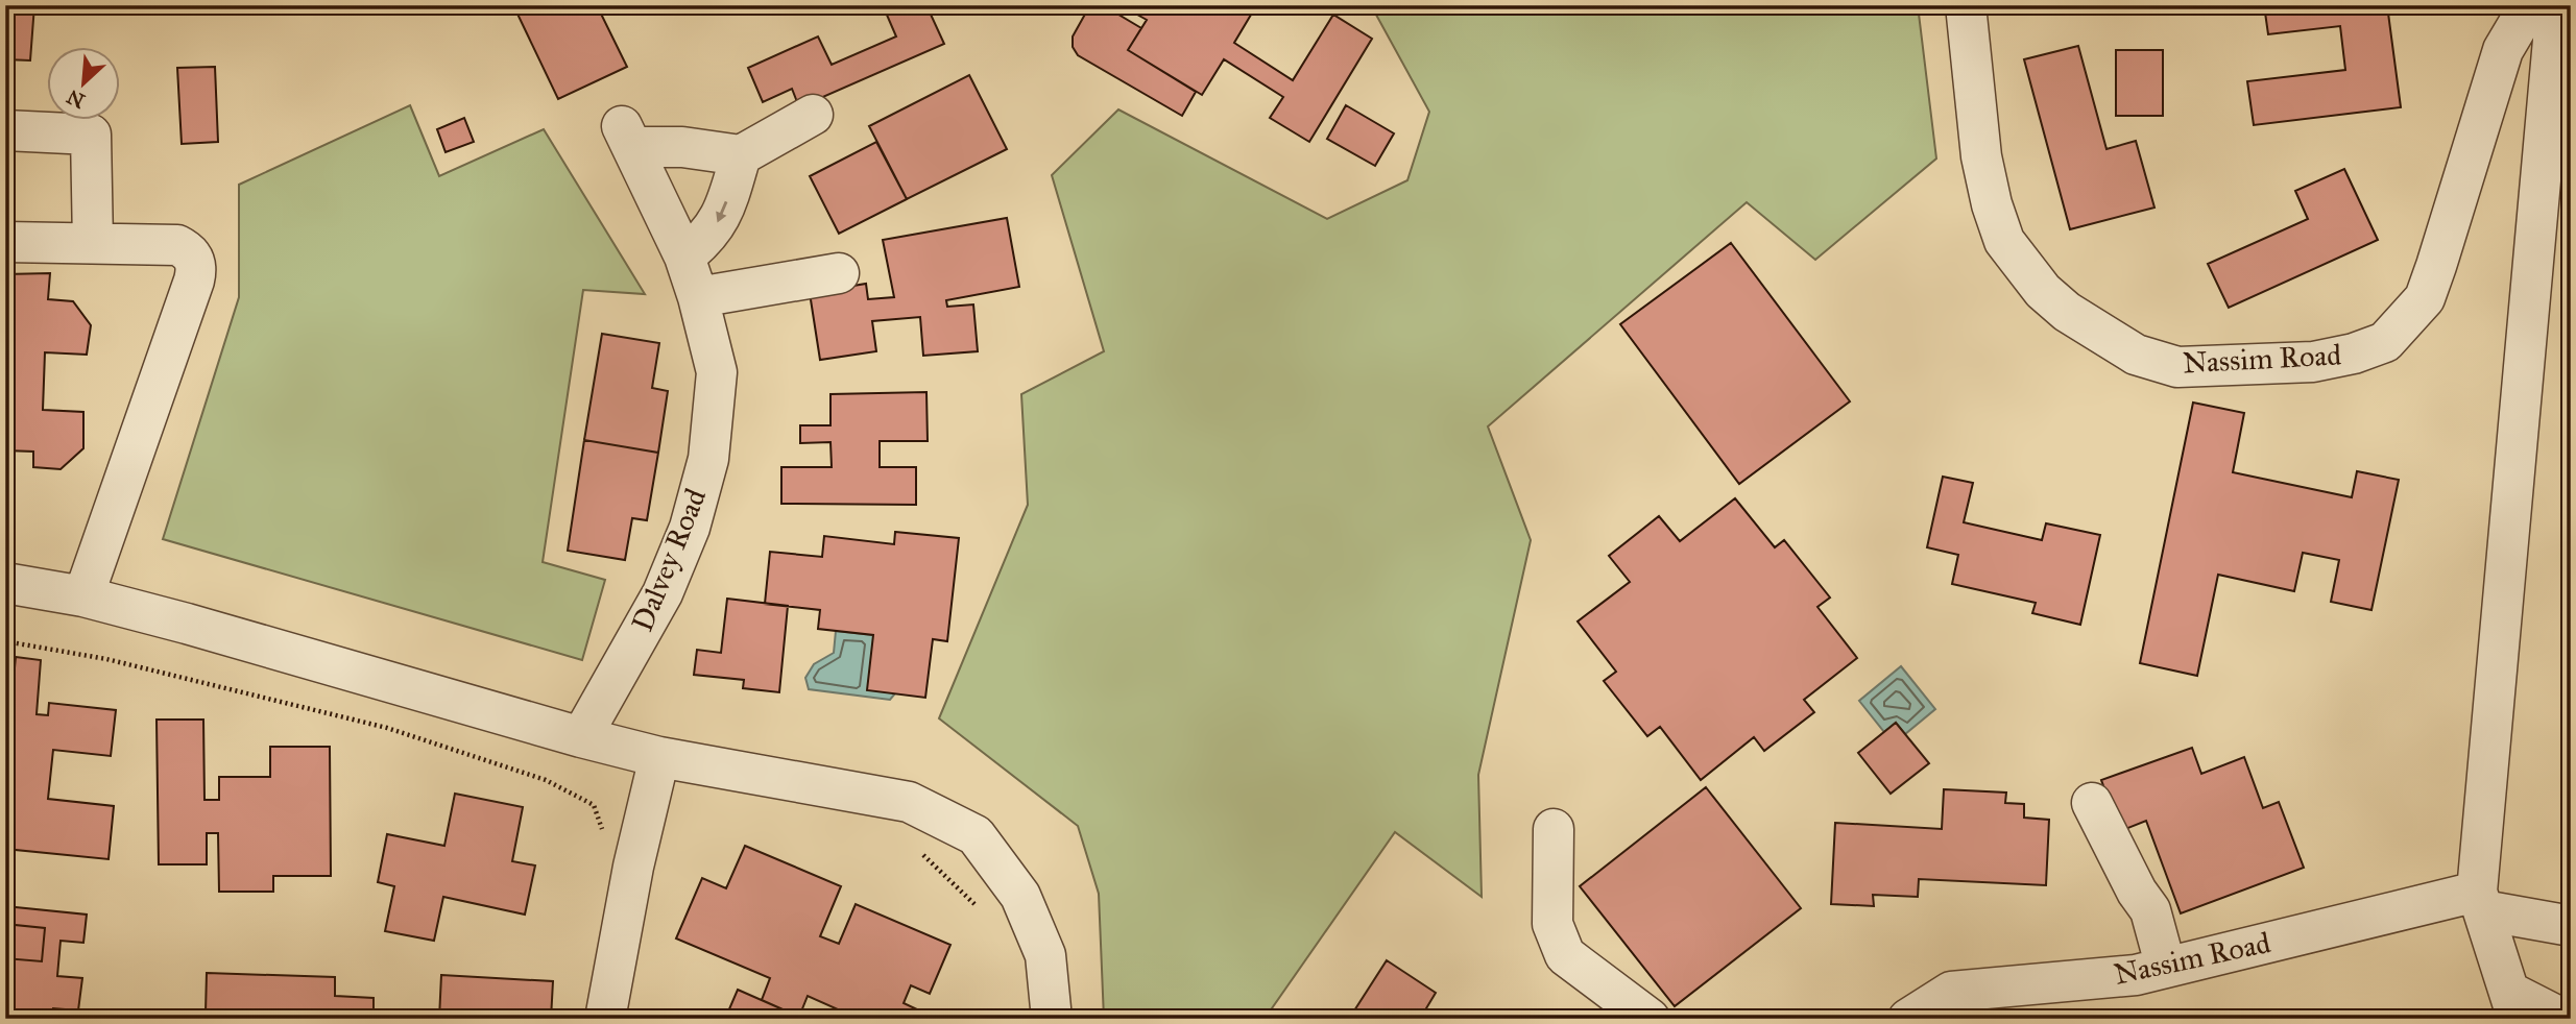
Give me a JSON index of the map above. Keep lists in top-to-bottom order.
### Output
{
  "streets": {
    "street": ["Nassim Road", "Dalvey Road"]
  },
  "north": "bottom left"
}
